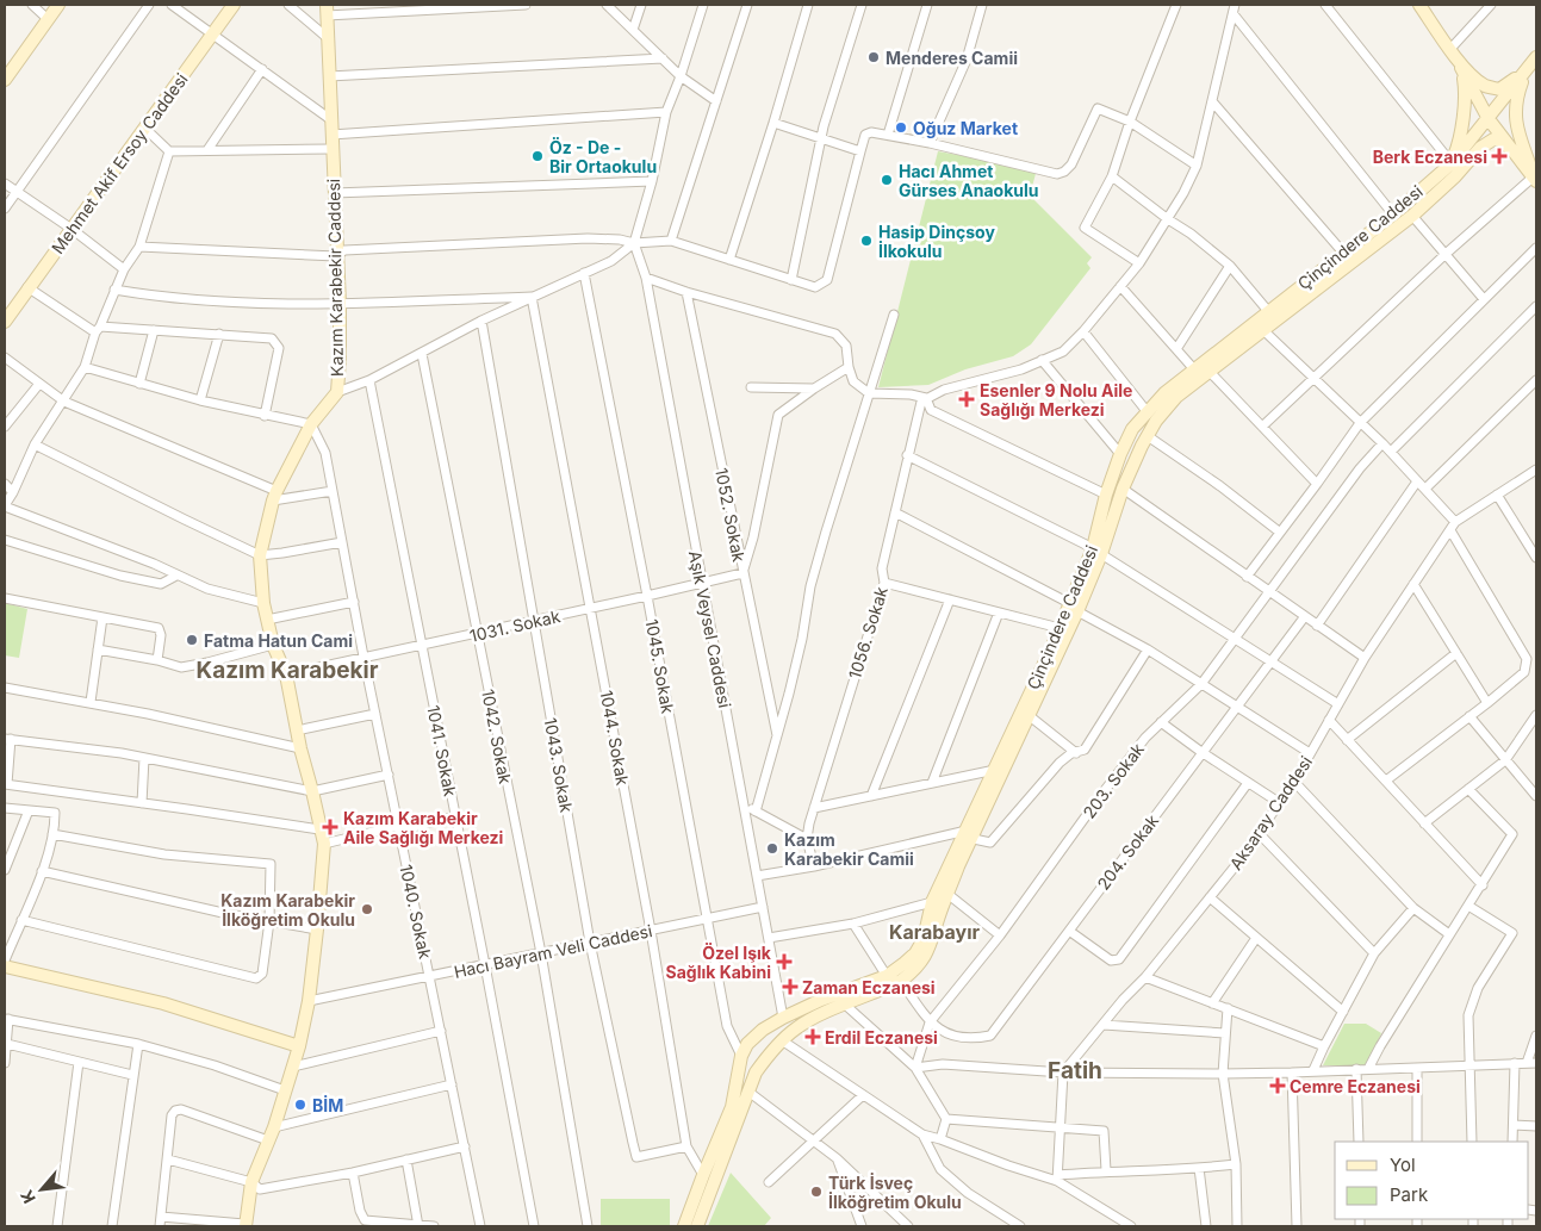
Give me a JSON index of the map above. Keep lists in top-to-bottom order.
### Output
{
  "streets": {
    "main road": ["Mehmet Akif Ersoy Caddesi", "Çinçindere Caddesi", "Kazım Karabekir Caddesi"],
    "street": [
      "1052. Sokak",
      "1031. Sokak",
      "Aşık Veysel Caddesi",
      "1056. Sokak",
      "1045. Sokak",
      "1042. Sokak",
      "1044. Sokak",
      "1041. Sokak",
      "1043. Sokak",
      "203. Sokak",
      "Aksaray Caddesi",
      "204. Sokak",
      "1040. Sokak",
      "Hacı Bayram Veli Caddesi"
    ]
  },
  "crossings": [
    ["Çinçindere Caddesi", "Aşık Veysel Caddesi"],
    ["Çinçindere Caddesi", "1045. Sokak"],
    ["Çinçindere Caddesi", "1044. Sokak"],
    ["Kazım Karabekir Caddesi", "1031. Sokak"],
    ["Kazım Karabekir Caddesi", "1040. Sokak"],
    ["Kazım Karabekir Caddesi", "Hacı Bayram Veli Caddesi"],
    ["1052. Sokak", "1031. Sokak"],
    ["1031. Sokak", "Aşık Veysel Caddesi"],
    ["1031. Sokak", "1045. Sokak"],
    ["1031. Sokak", "1042. Sokak"],
    ["1031. Sokak", "1044. Sokak"],
    ["1031. Sokak", "1041. Sokak"],
    ["1031. Sokak", "1043. Sokak"],
    ["1031. Sokak", "1040. Sokak"],
    ["Aşık Veysel Caddesi", "Hacı Bayram Veli Caddesi"],
    ["1045. Sokak", "Hacı Bayram Veli Caddesi"],
    ["1042. Sokak", "Hacı Bayram Veli Caddesi"],
    ["1044. Sokak", "1043. Sokak"],
    ["1044. Sokak", "Hacı Bayram Veli Caddesi"],
    ["1041. Sokak", "Hacı Bayram Veli Caddesi"],
    ["1043. Sokak", "Hacı Bayram Veli Caddesi"],
    ["203. Sokak", "204. Sokak"],
    ["1040. Sokak", "Hacı Bayram Veli Caddesi"]
  ],
  "districts": ["Kazım Karabekir", "Karabayır", "Fatih"],
  "places": {
    "other": [
      "Menderes Camii",
      "Oğuz Market",
      "Öz - De - Bir Ortaokulu",
      "Hacı Ahmet Gürses Anaokulu",
      "Hasip Dinçsoy İlkokulu",
      "Fatma Hatun Cami",
      "Kazım Karabekir Camii",
      "Kazım Karabekir İlköğretim Okulu",
      "BİM",
      "Türk İsveç İlköğretim Okulu"
    ],
    "health": [
      "Berk Eczanesi",
      "Esenler 9 Nolu Aile Sağlığı Merkezi",
      "Kazım Karabekir Aile Sağlığı Merkezi",
      "Özel Işık Sağlık Kabini",
      "Zaman Eczanesi",
      "Erdil Eczanesi",
      "Cemre Eczanesi"
    ]
  },
  "legend": ["Yol", "Park"],
  "north": "bottom left"
}
